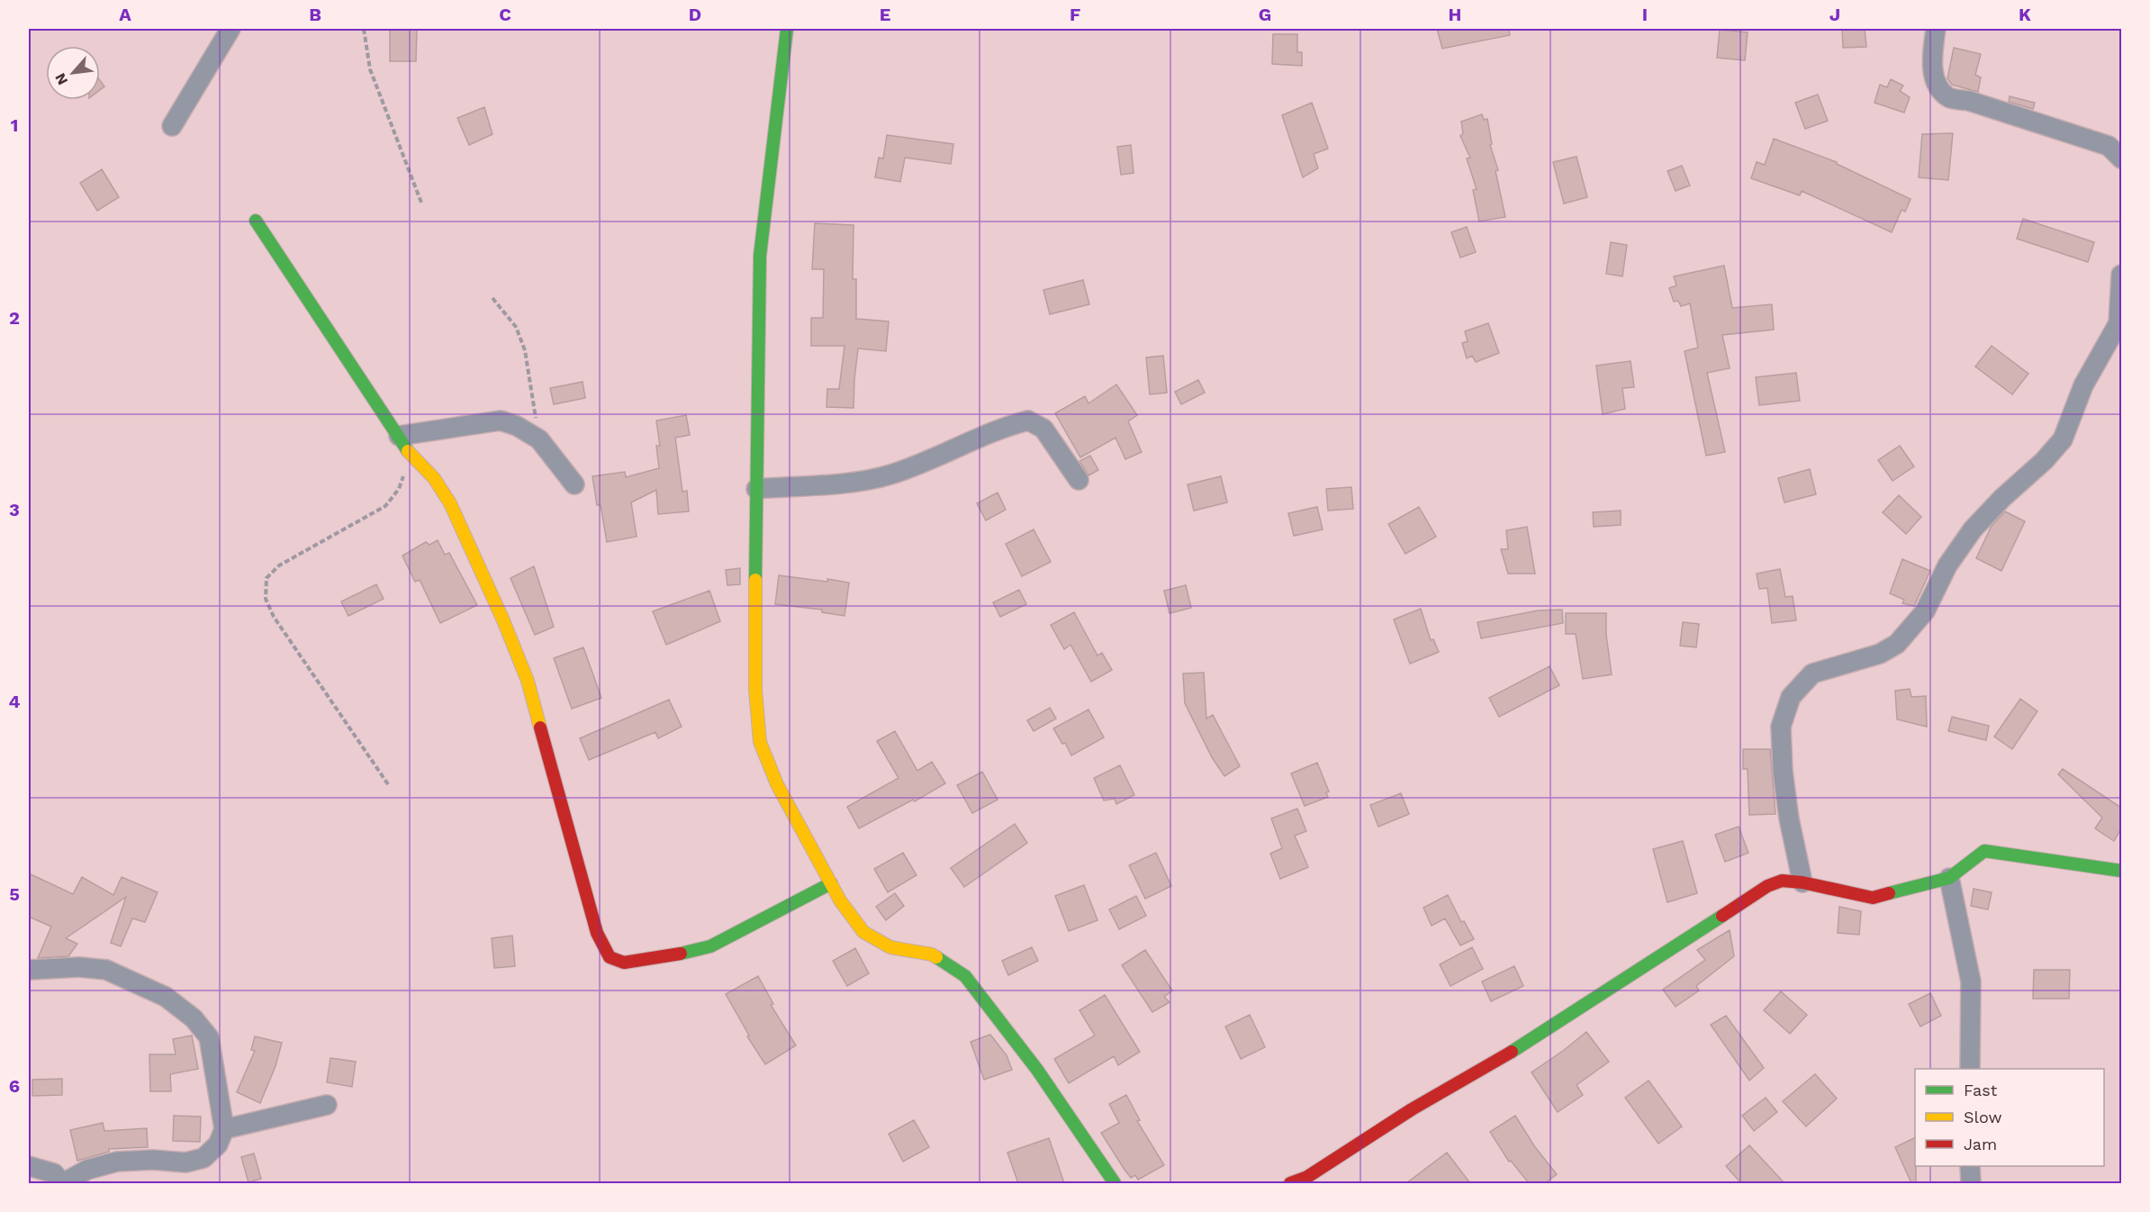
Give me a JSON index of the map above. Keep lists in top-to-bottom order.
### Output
{
  "legend": ["Fast", "Slow", "Jam"],
  "north": "bottom left",
  "grid": {
    "columns": [
      "A",
      "B",
      "C",
      "D",
      "E",
      "F",
      "G",
      "H",
      "I",
      "J",
      "K"
    ],
    "rows": [
      "1",
      "2",
      "3",
      "4",
      "5",
      "6"
    ]
  }
}
